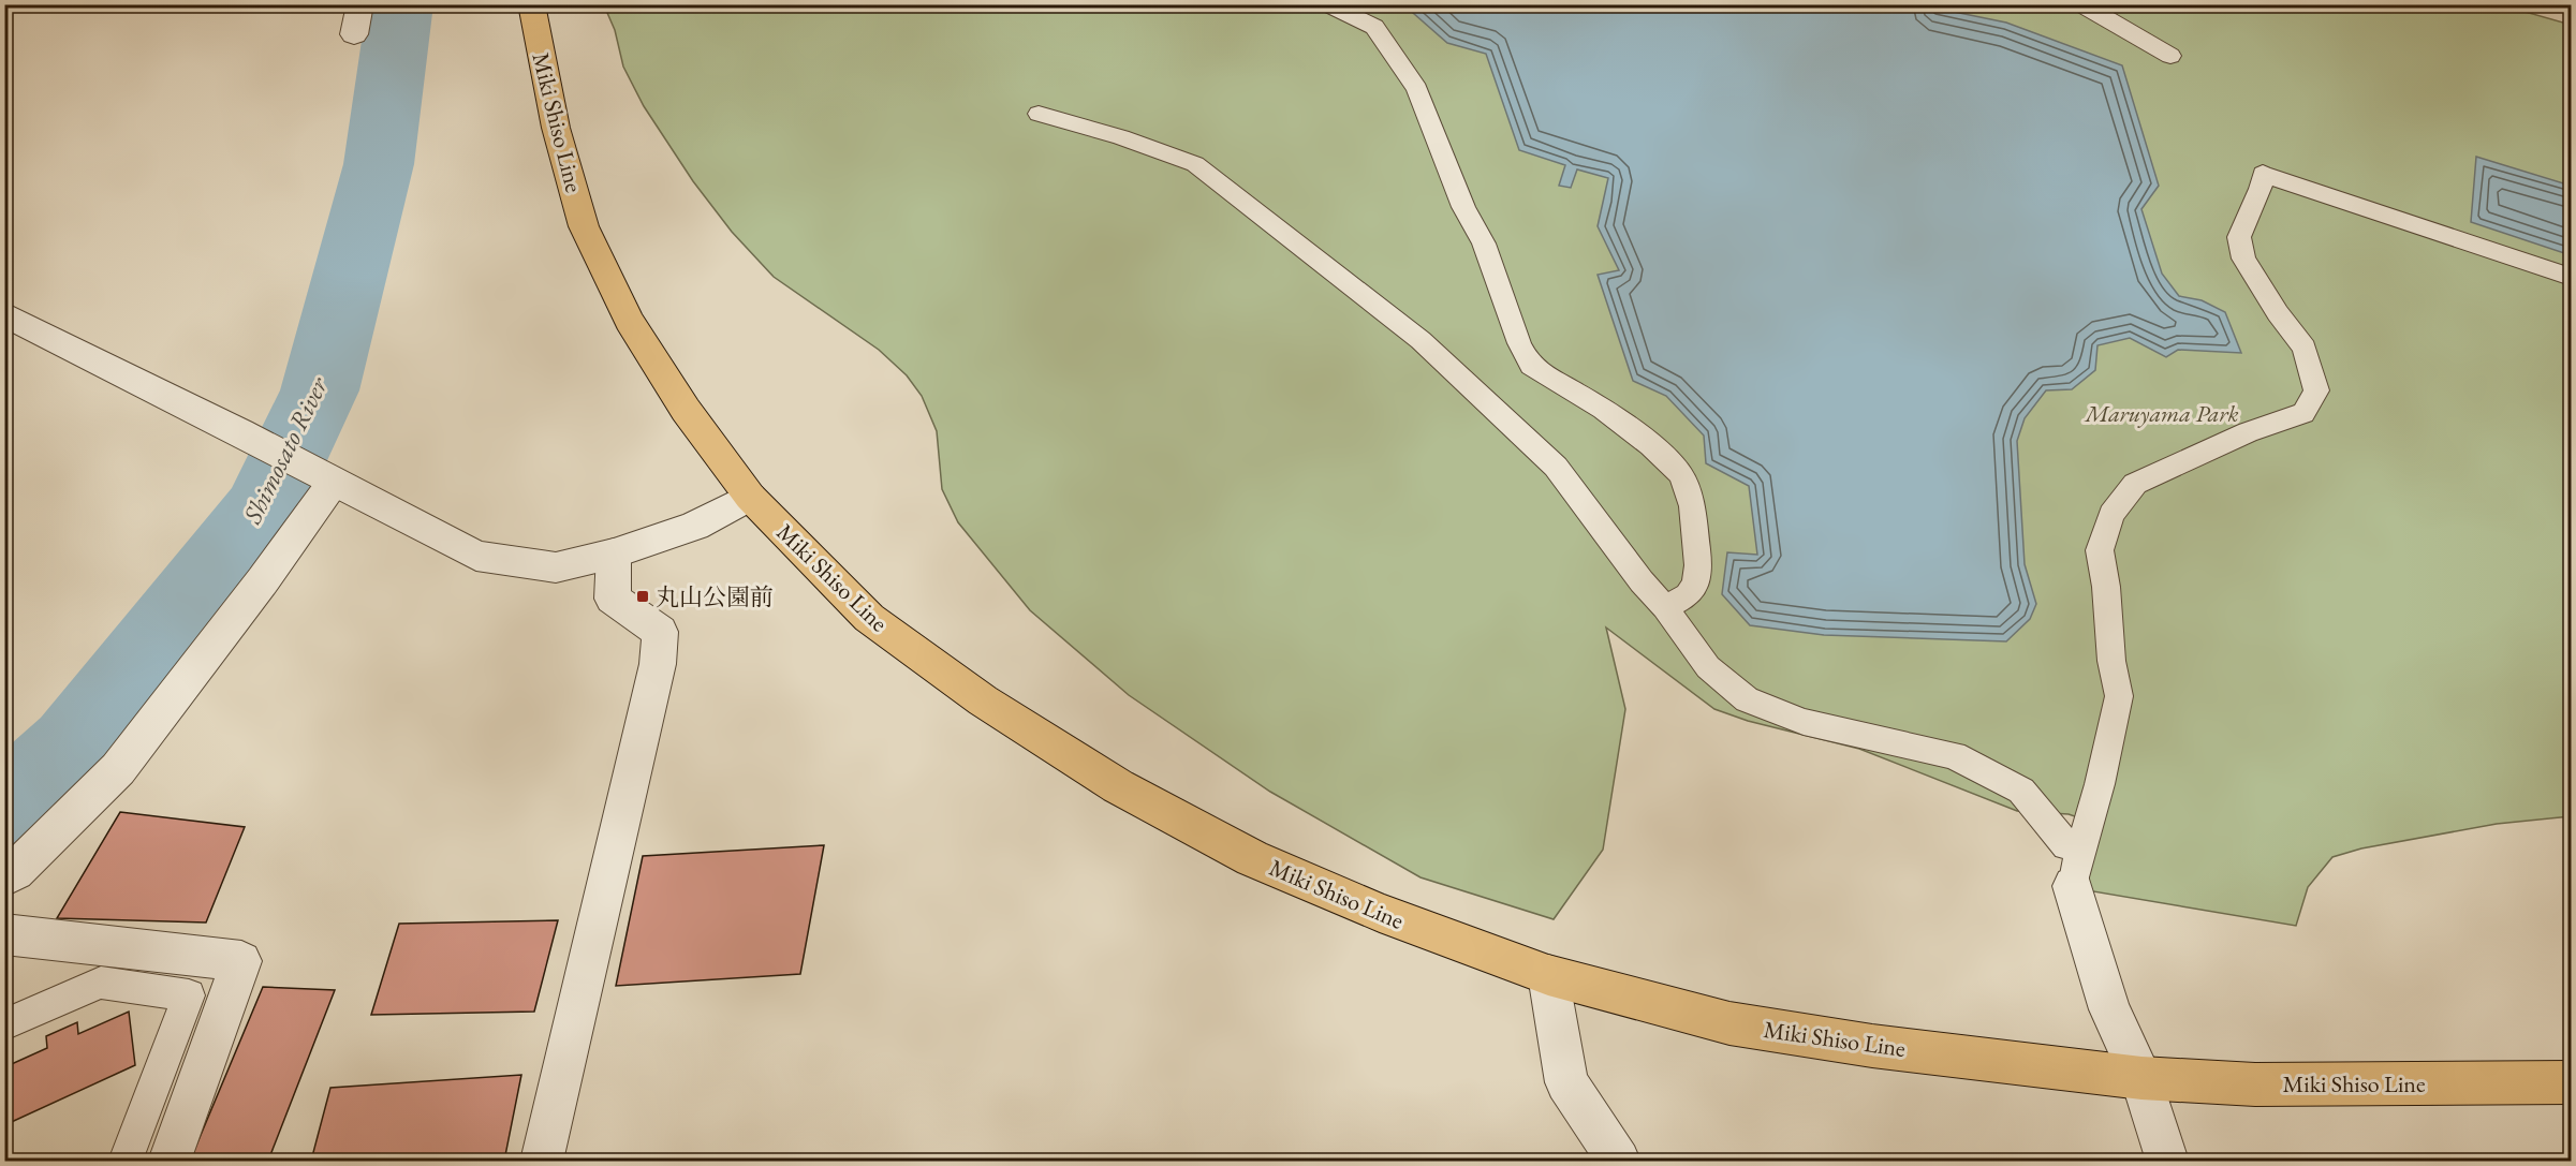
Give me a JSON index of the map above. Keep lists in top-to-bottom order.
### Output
{
  "streets": {
    "main road": ["Miki Shiso Line"]
  },
  "water": ["Shimosato River"],
  "parks": ["Maruyama Park"],
  "places": {
    "transit": ["丸山公園前"]
  }
}
